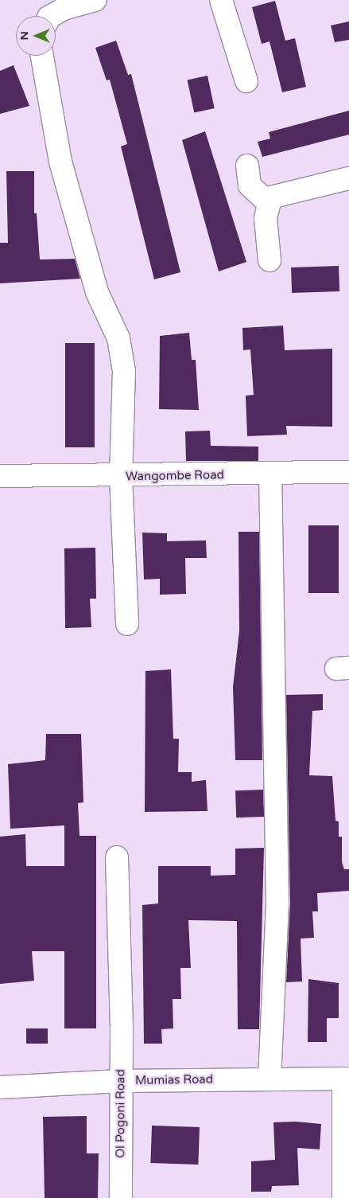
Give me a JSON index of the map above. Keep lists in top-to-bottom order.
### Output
{
  "streets": {
    "street": ["Wangombe Road", "Mumias Road", "Ol Pogoni Road"]
  },
  "crossings": [
    ["Mumias Road", "Ol Pogoni Road"]
  ],
  "north": "left"
}
